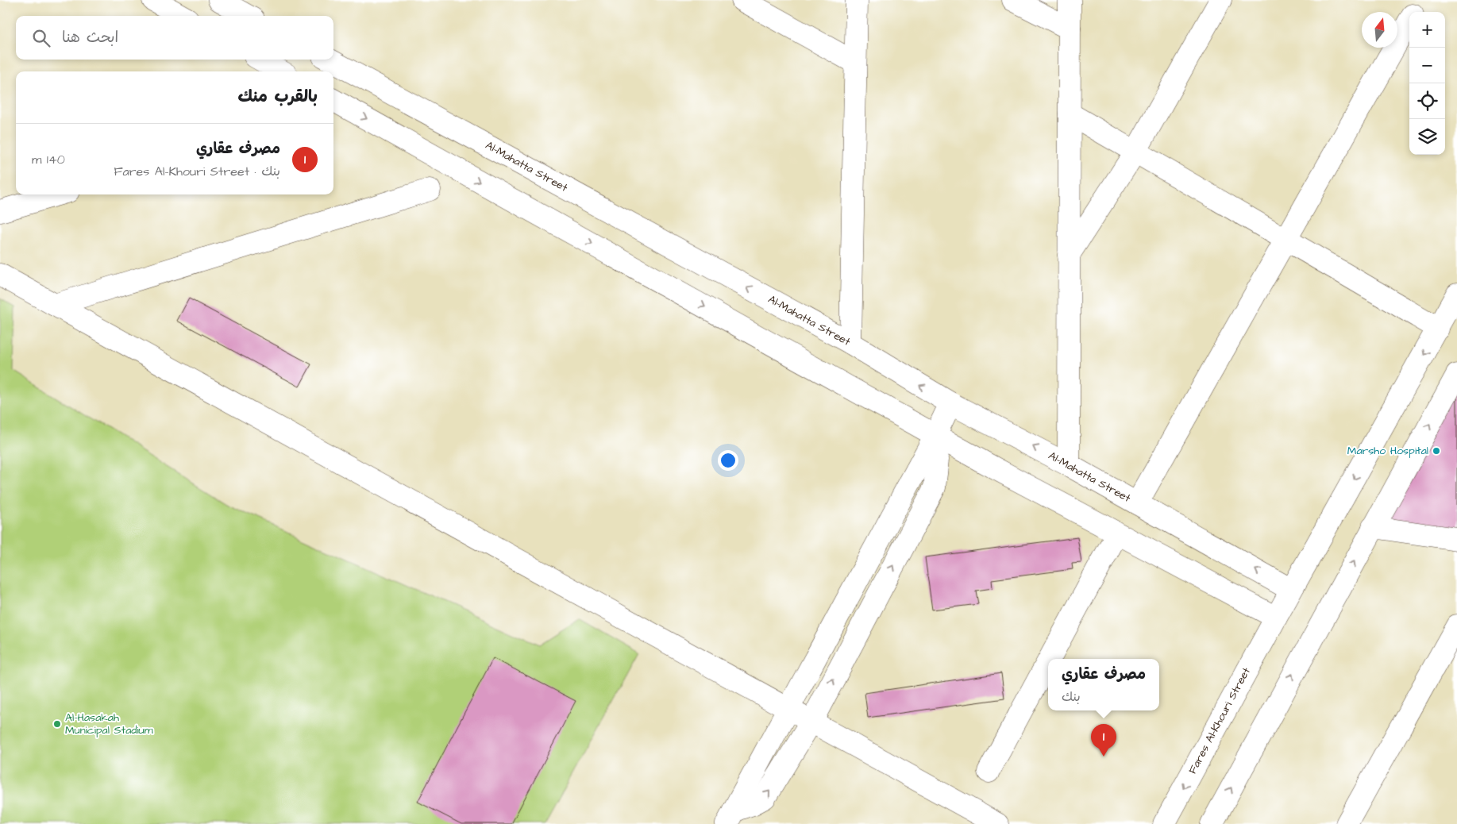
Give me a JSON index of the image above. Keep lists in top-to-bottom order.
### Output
{
  "streets": {
    "street": ["Al-Mahatta Street", "Fares Al-Khouri Street"]
  },
  "crossings": [
    ["Al-Mahatta Street", "Fares Al-Khouri Street"]
  ],
  "places": ["Marsho Hospital", "Al-Hasakah Municipal Stadium"],
  "north": "top",
  "page": {
    "map_buttons": ["+", "−"],
    "search": "ابحث هنا",
    "heading": "بالقرب منك",
    "list": [
      {
        "mark": "1",
        "name": "مصرف عقاري",
        "note": "بنك · Fares Al-Khouri Street",
        "value": "140 m"
      }
    ],
    "popup": ["مصرف عقاري", "بنك"],
    "pins": "1"
  }
}
